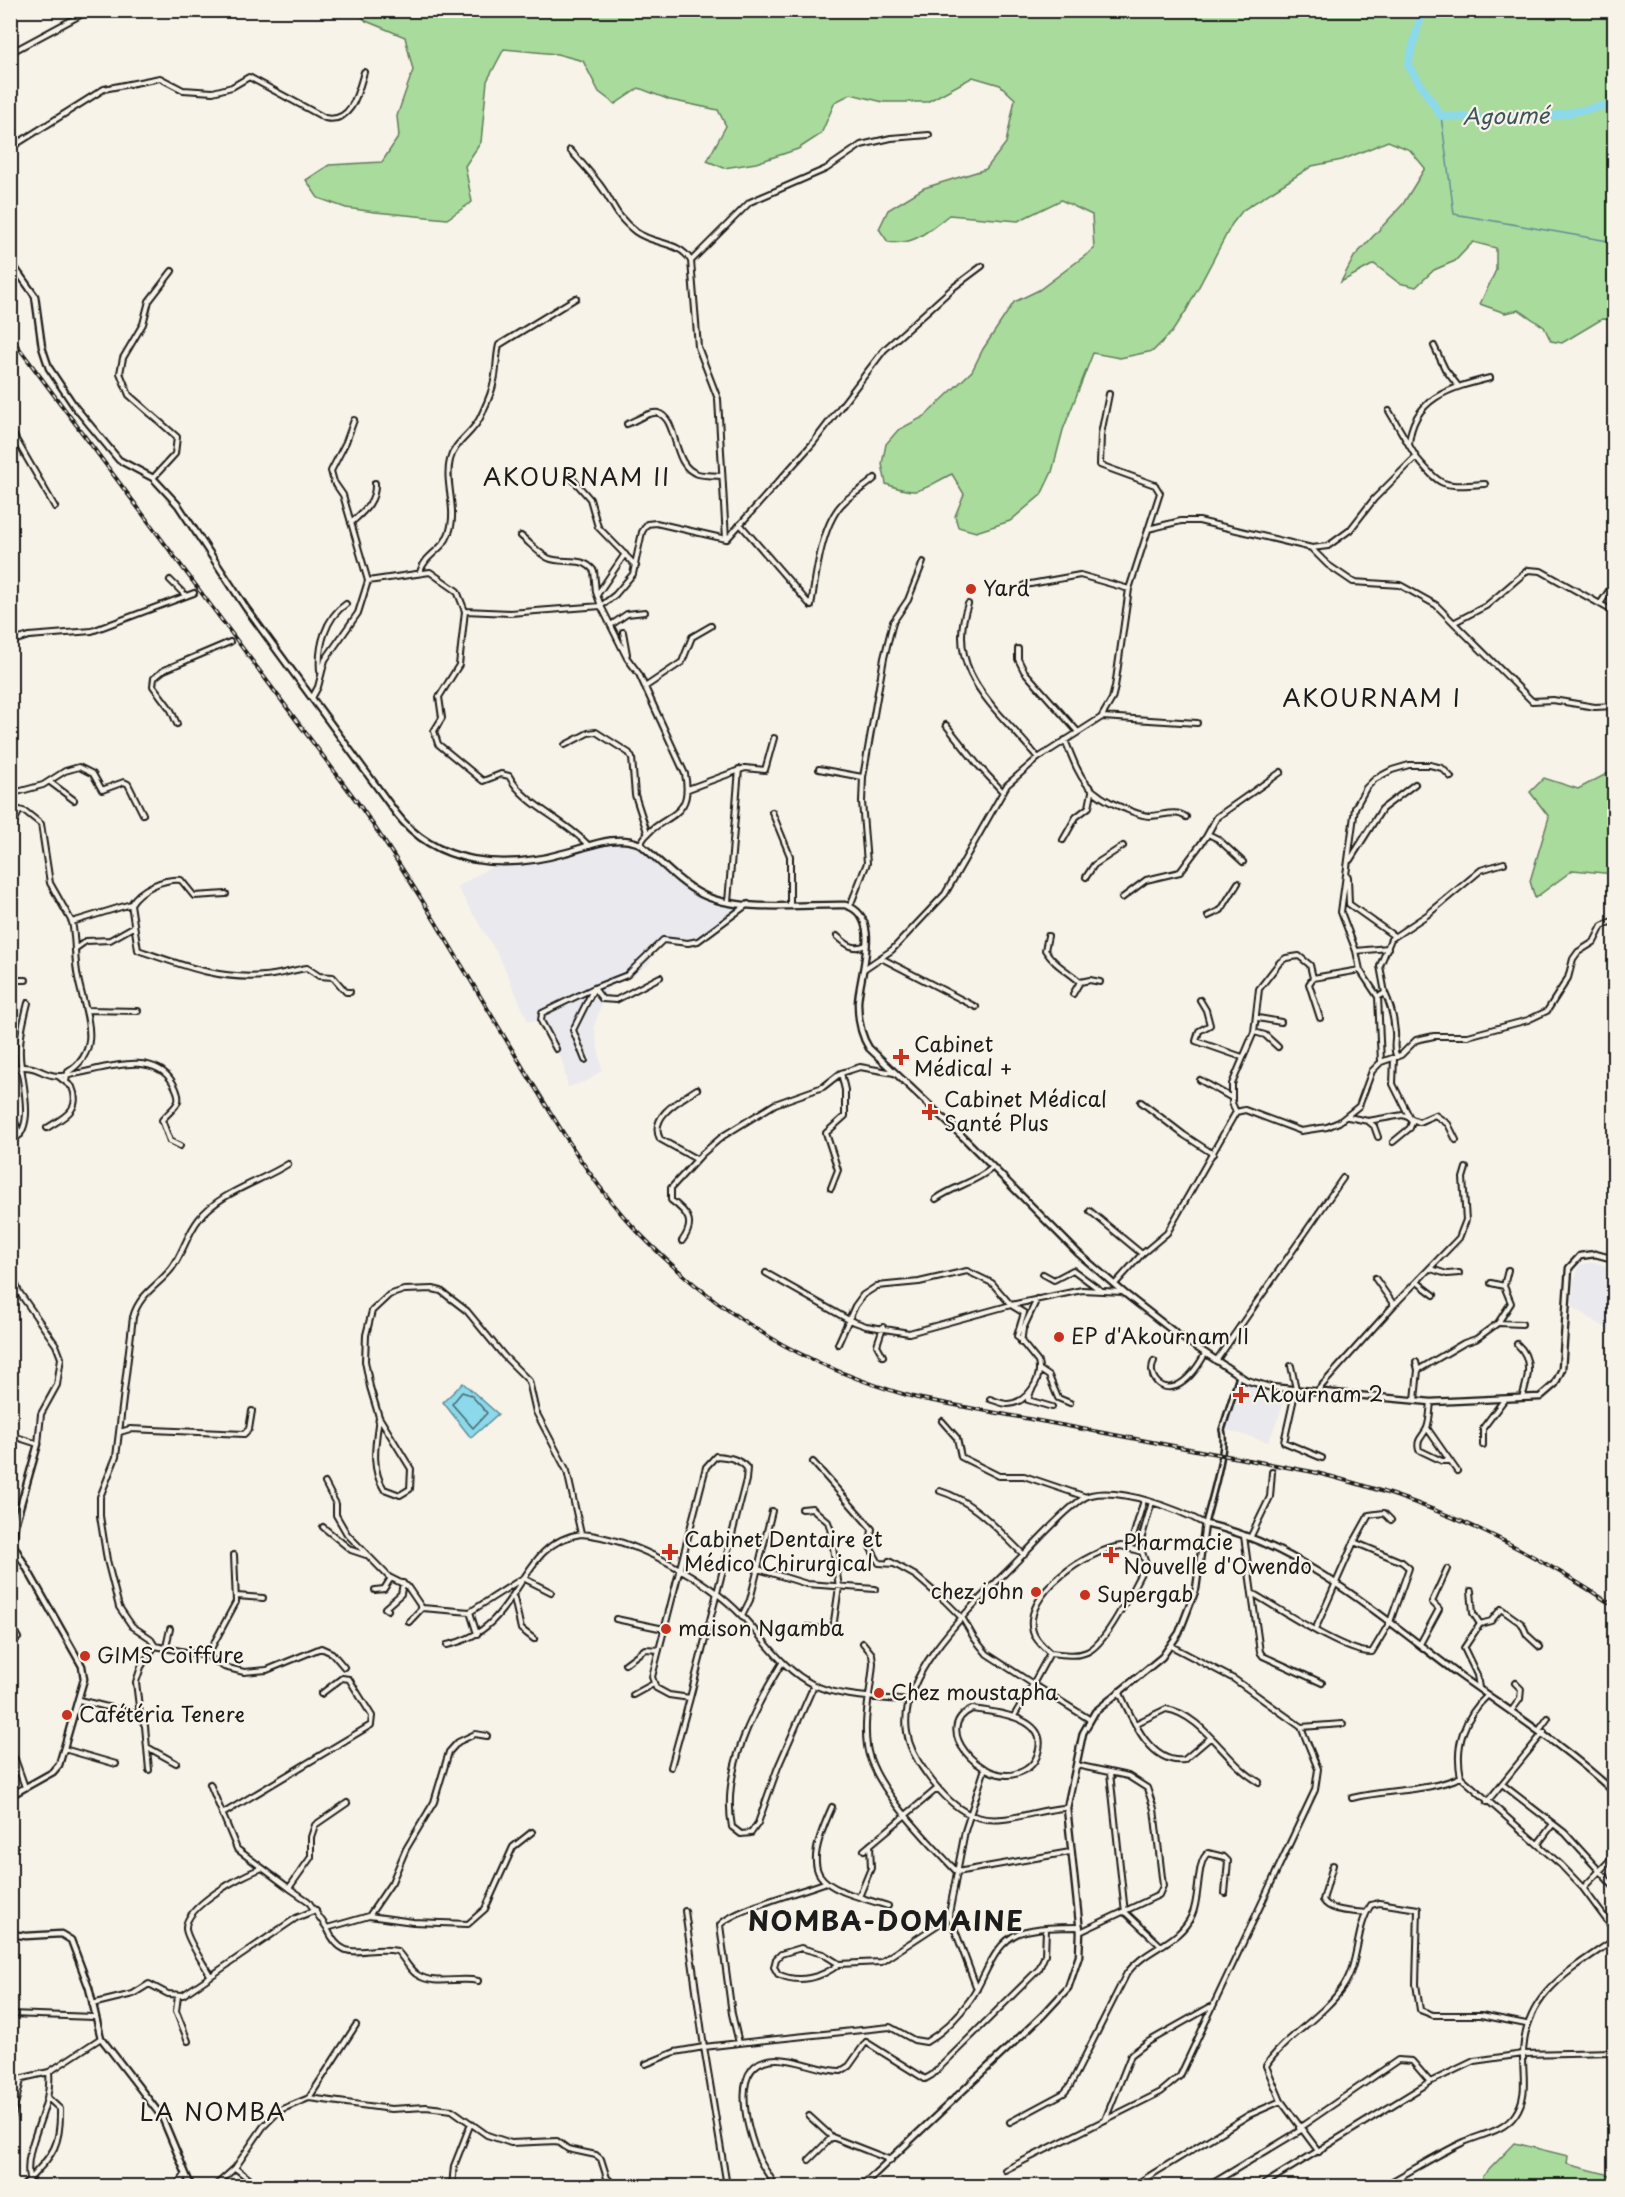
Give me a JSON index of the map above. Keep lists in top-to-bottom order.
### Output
{
  "districts": [
    "AKOURNAM II",
    "AKOURNAM I",
    "NOMBA-DOMAINE",
    "LA NOMBA"
  ],
  "water": ["Agoumé"],
  "places": {
    "other": [
      "Yard",
      "EP d'Akournam II",
      "chez john",
      "Supergab",
      "maison Ngamba",
      "GIMS Coiffure",
      "Chez moustapha",
      "Cafétéria Tenere"
    ],
    "health": [
      "Cabinet Médical +",
      "Cabinet Médical Santé Plus",
      "Akournam 2",
      "Cabinet Dentaire et Médico Chirurgical",
      "Pharmacie Nouvelle d'Owendo"
    ]
  }
}
